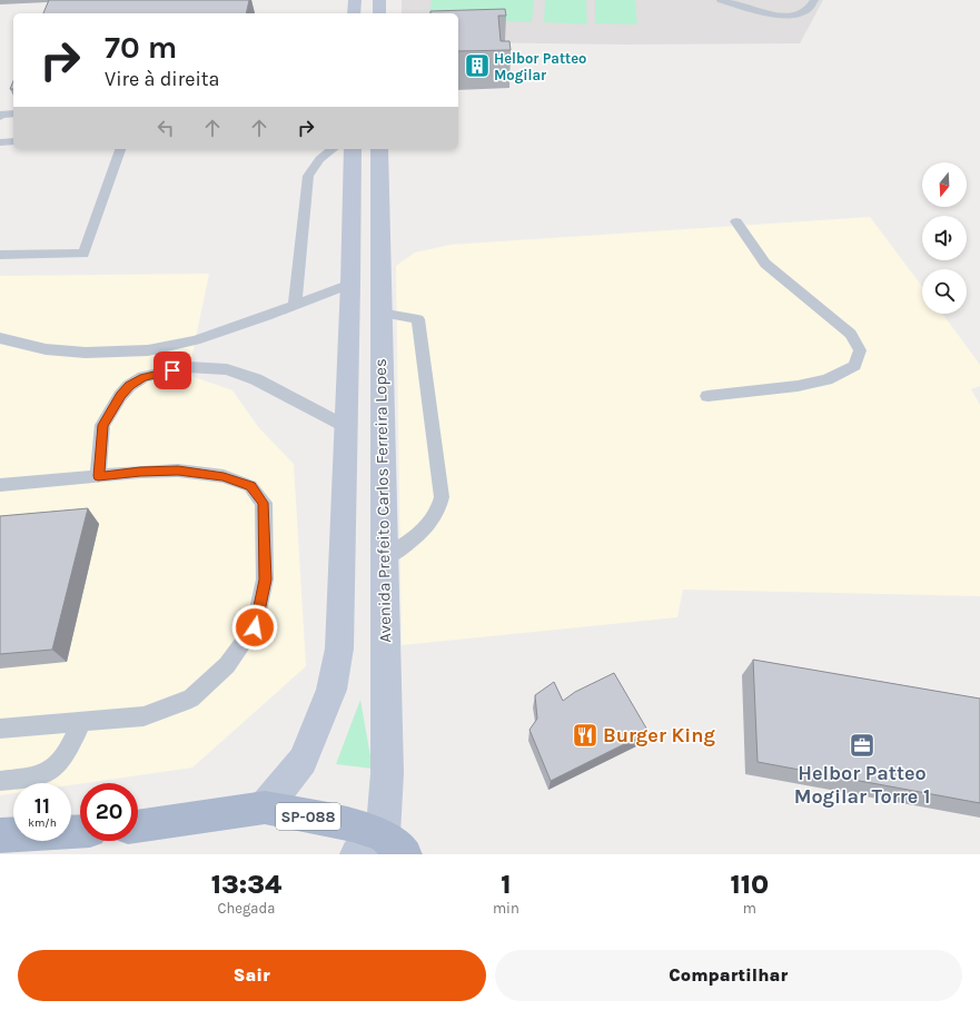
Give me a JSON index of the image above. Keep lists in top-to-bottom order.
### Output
{
  "streets": {
    "main road": ["Avenida Prefeito Carlos Ferreira Lopes", "SP-088"]
  },
  "crossings": [
    ["Avenida Prefeito Carlos Ferreira Lopes", "SP-088"]
  ],
  "places": {
    "building": ["Helbor Patteo Mogilar"],
    "restaurant": ["Burger King"],
    "office": ["Helbor Patteo Mogilar Torre 1"]
  },
  "north": "bottom",
  "page": {
    "turn": ["70 m", "Vire à direita"],
    "speed": "11 km/h",
    "limit": "20",
    "eta": [
      "13:34",
      "Chegada",
      "1",
      "min",
      "110",
      "m"
    ],
    "buttons": ["Sair", "Compartilhar"]
  }
}
